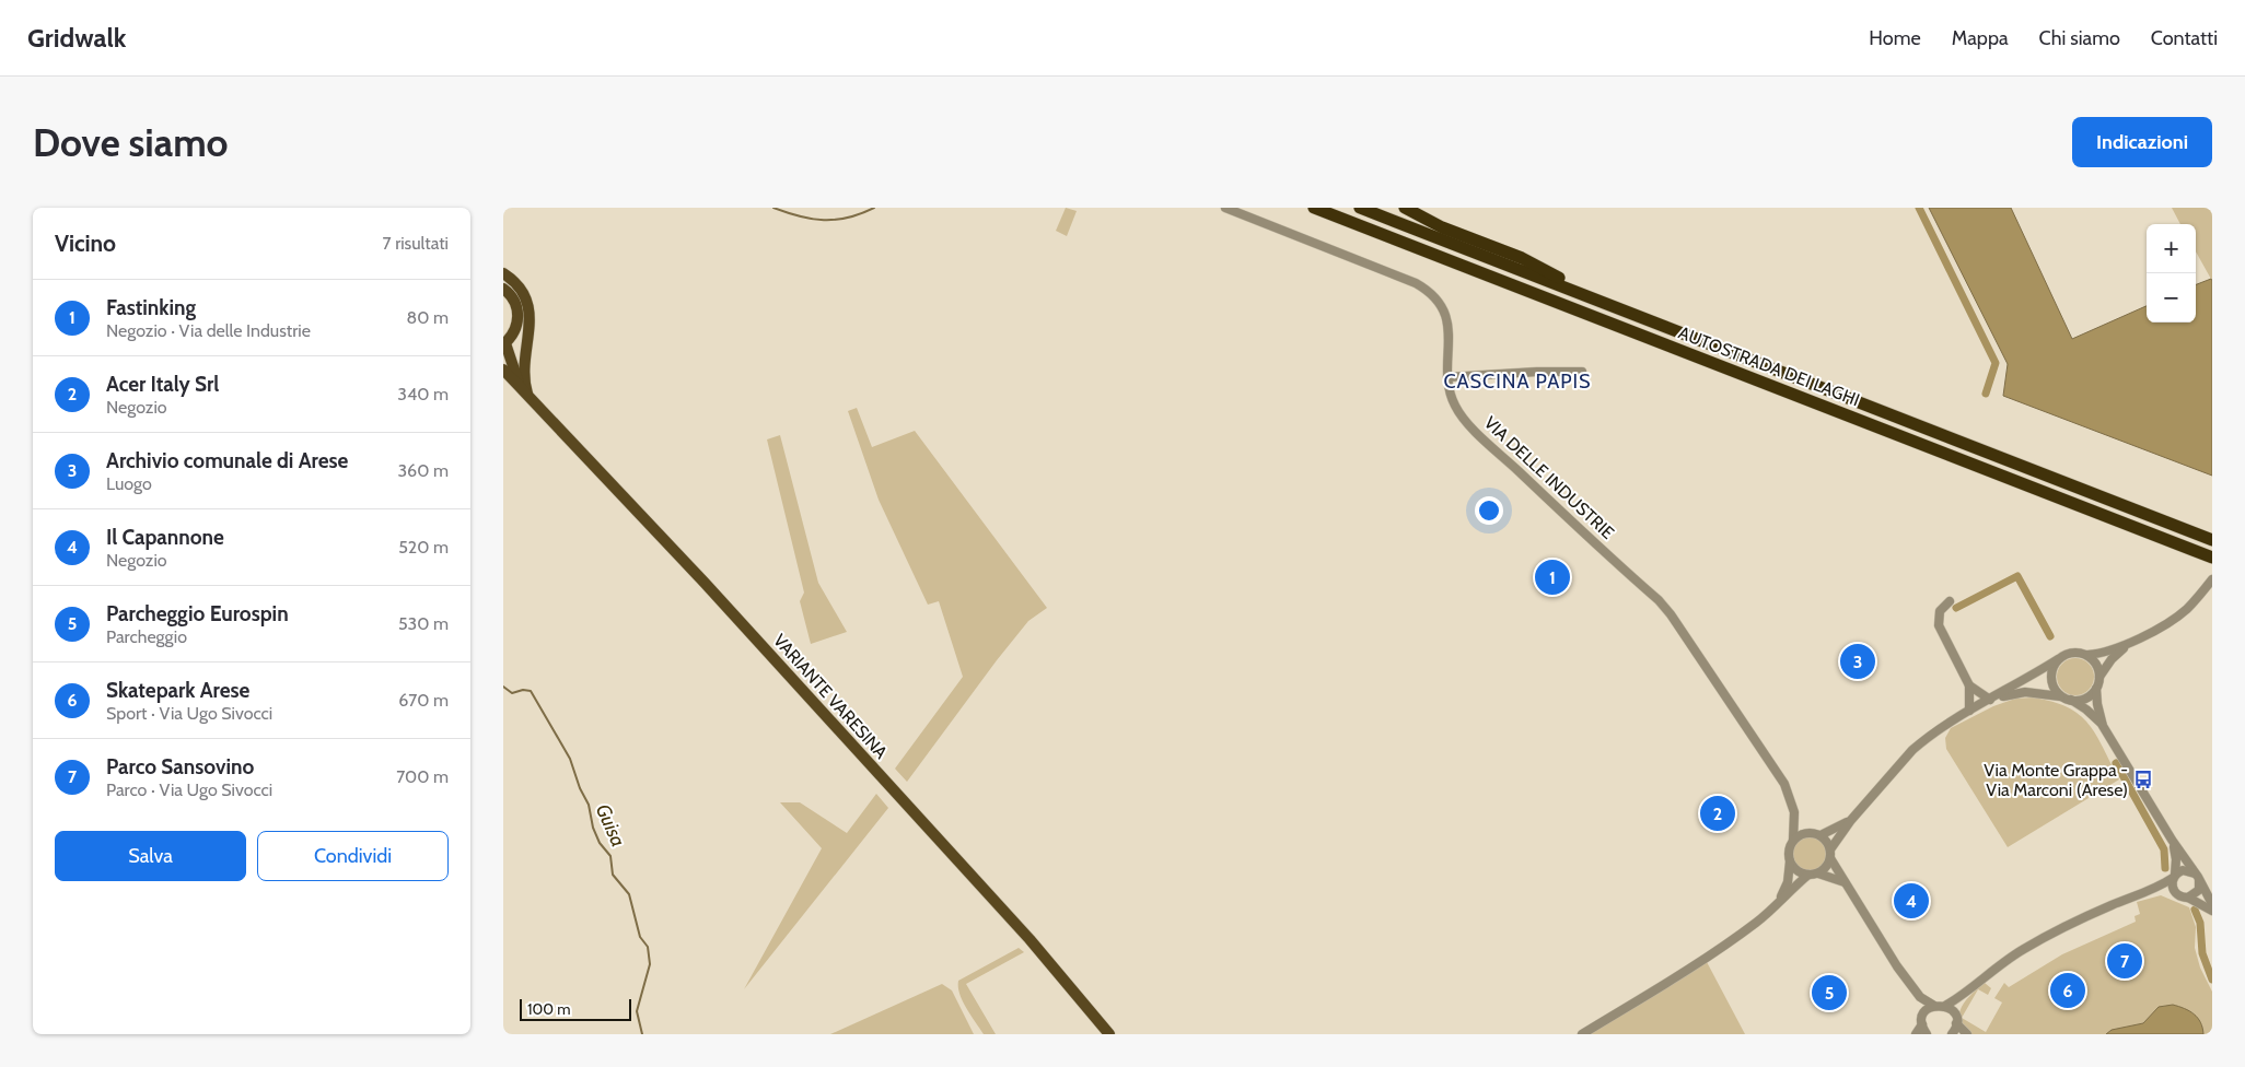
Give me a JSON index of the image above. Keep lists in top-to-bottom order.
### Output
{
  "streets": {
    "highway": ["AUTOSTRADA DEI LAGHI"],
    "main road": ["VARIANTE VARESINA"],
    "street": ["VIA DELLE INDUSTRIE"]
  },
  "districts": ["CASCINA PAPIS"],
  "water": ["Guisa"],
  "places": {
    "bus stop": ["Via Monte Grappa - Via Marconi (Arese)"]
  },
  "scale_bar": "100 m",
  "page": {
    "header": "Gridwalk",
    "nav": [
      "Home",
      "Mappa",
      "Chi siamo",
      "Contatti"
    ],
    "buttons": [
      "Indicazioni",
      ["Salva", "Condividi"]
    ],
    "title": "Dove siamo",
    "heading": ["Vicino", "7 risultati"],
    "map_buttons": ["+", "−"],
    "list": [
      {
        "mark": "1",
        "name": "Fastinking",
        "note": "Negozio · Via delle Industrie",
        "value": "80 m"
      },
      {
        "mark": "2",
        "name": "Acer Italy Srl",
        "note": "Negozio",
        "value": "340 m"
      },
      {
        "mark": "3",
        "name": "Archivio comunale di Arese",
        "note": "Luogo",
        "value": "360 m"
      },
      {
        "mark": "4",
        "name": "Il Capannone",
        "note": "Negozio",
        "value": "520 m"
      },
      {
        "mark": "5",
        "name": "Parcheggio Eurospin",
        "note": "Parcheggio",
        "value": "530 m"
      },
      {
        "mark": "6",
        "name": "Skatepark Arese",
        "note": "Sport · Via Ugo Sivocci",
        "value": "670 m"
      },
      {
        "mark": "7",
        "name": "Parco Sansovino",
        "note": "Parco · Via Ugo Sivocci",
        "value": "700 m"
      }
    ],
    "pins": [
      "1",
      "3",
      "2",
      "4",
      "7",
      "6",
      "5"
    ],
    "scale": "100 m"
  }
}
